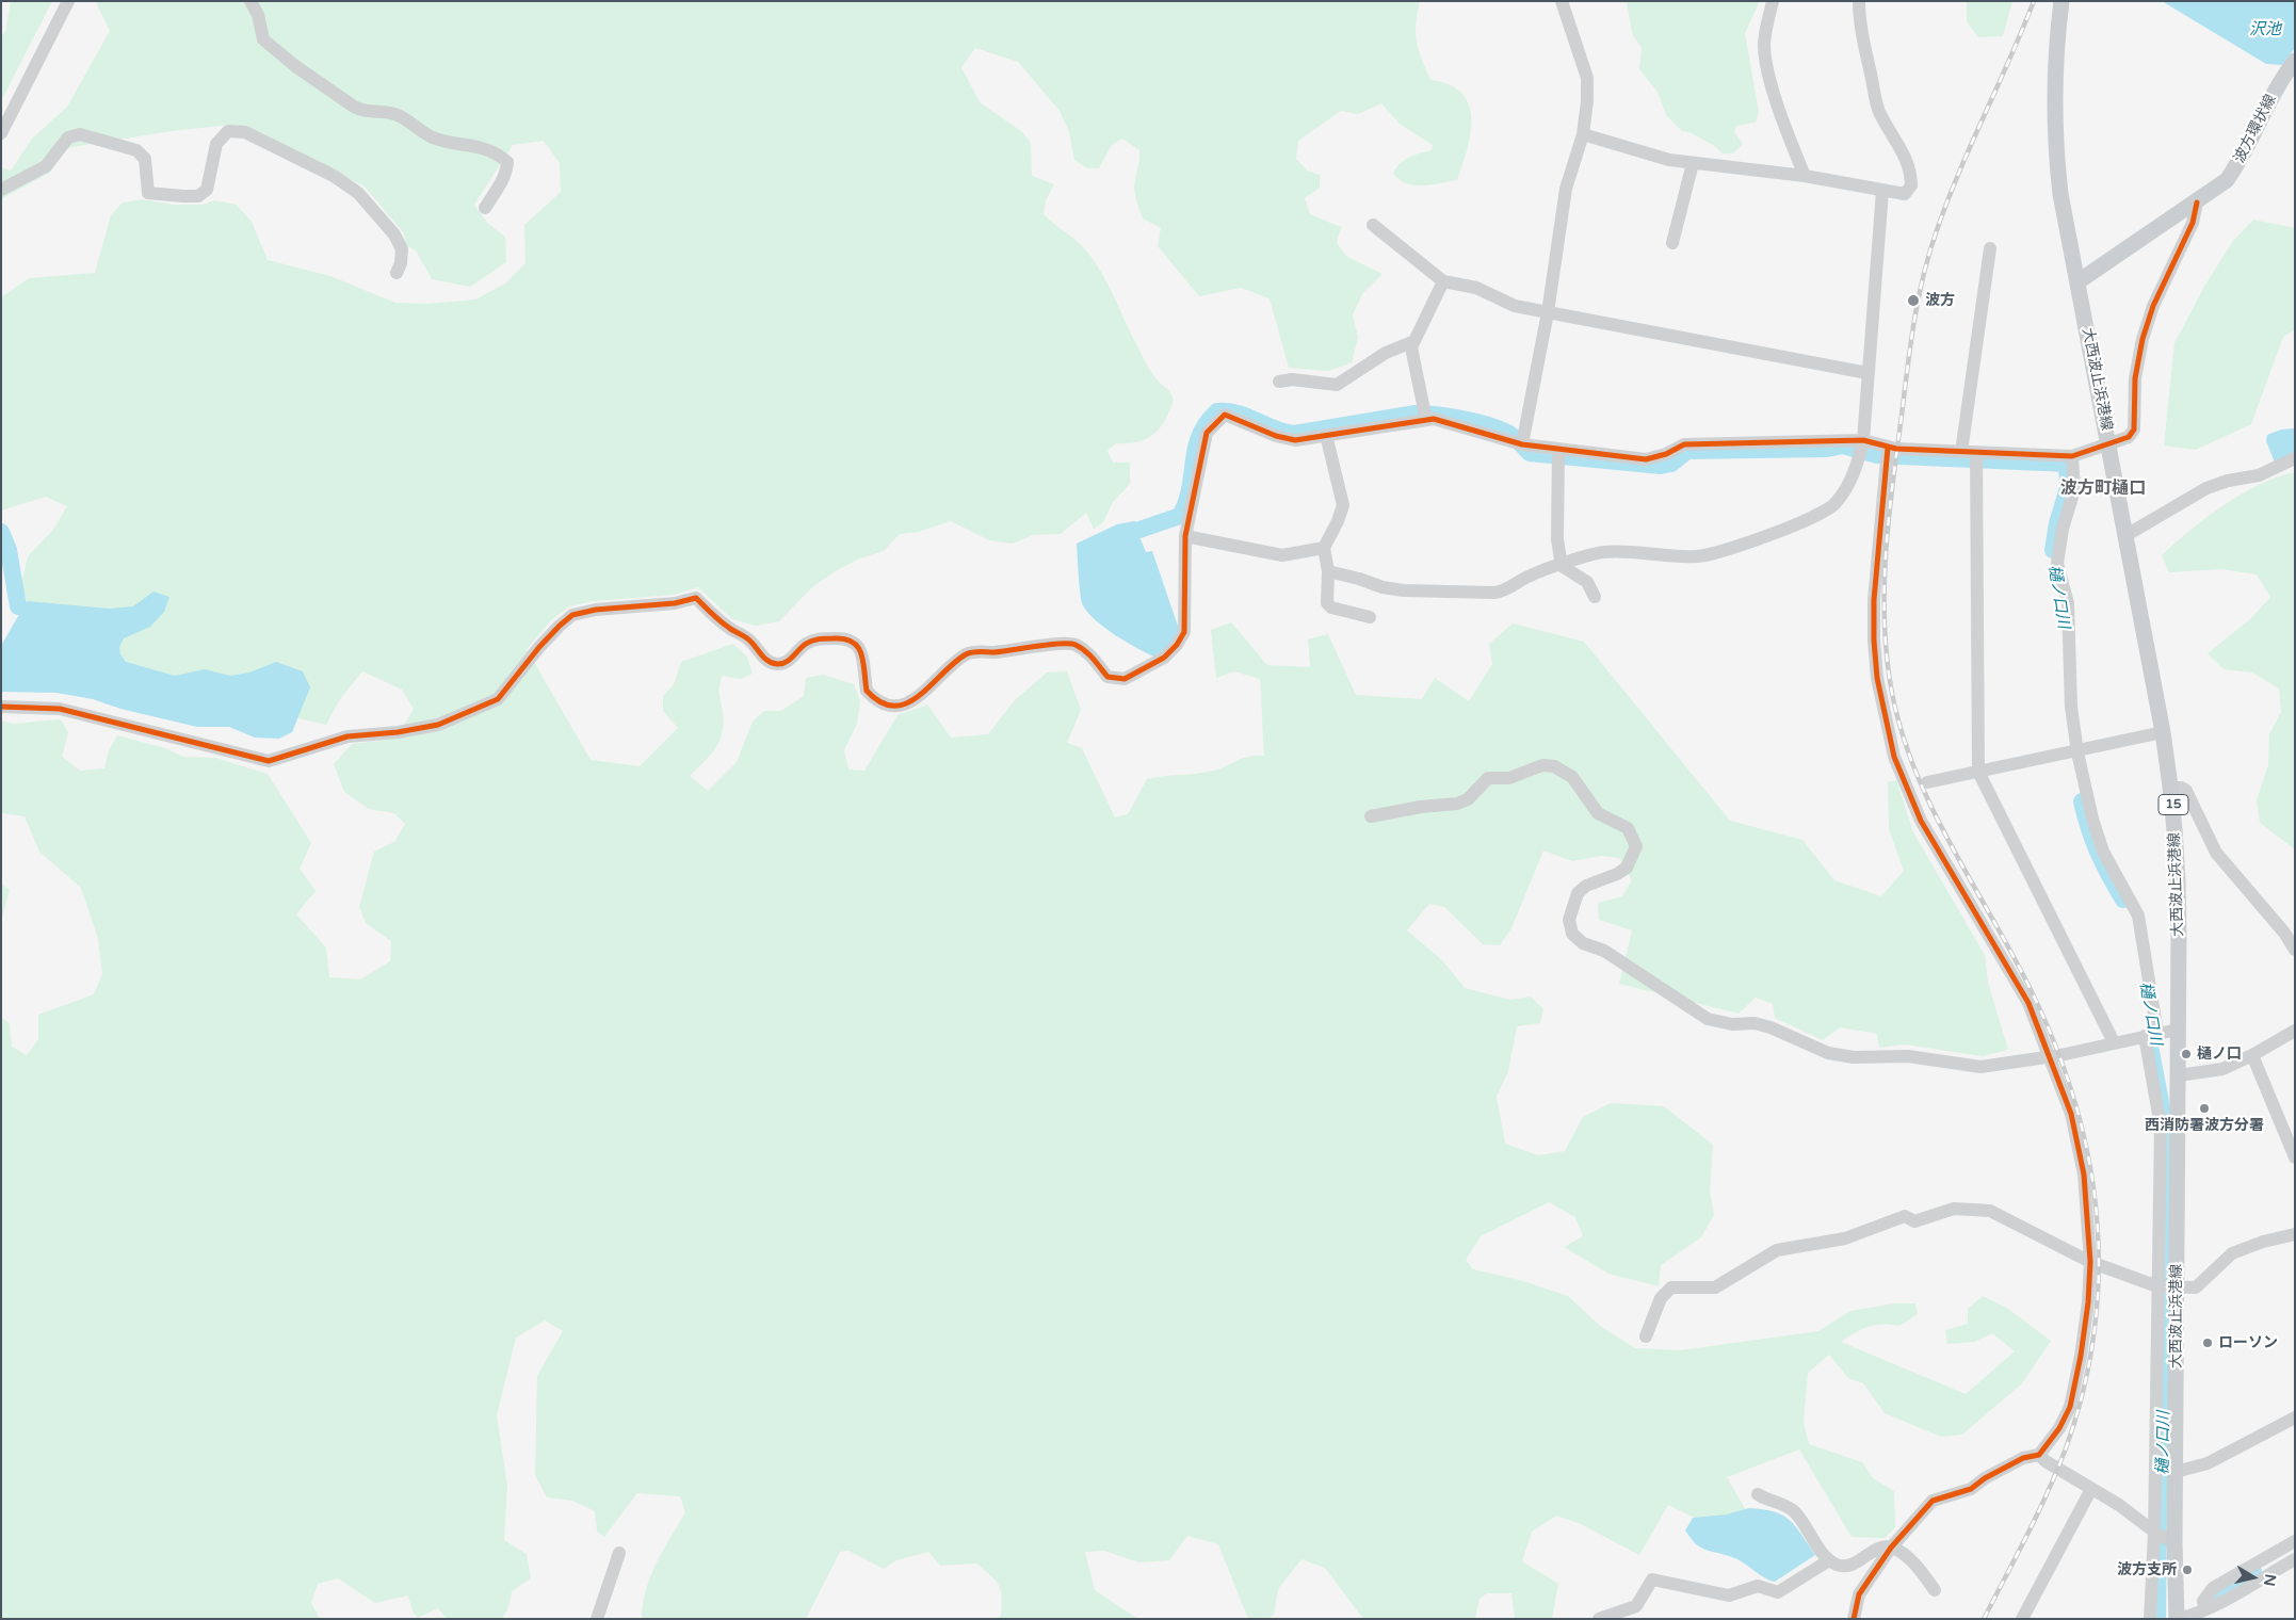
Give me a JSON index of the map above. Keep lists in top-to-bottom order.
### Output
{
  "streets": {
    "main road": ["波方環状線", "大西波止浜港線", "15"]
  },
  "crossings": [
    ["波方環状線", "大西波止浜港線"]
  ],
  "districts": ["波方町樋口"],
  "water": ["沢池", "樋ノ口川"],
  "places": [
    "波方",
    "樋ノ口",
    "西消防署波方分署",
    "ローソン",
    "波方支所"
  ],
  "north": "right"
}
